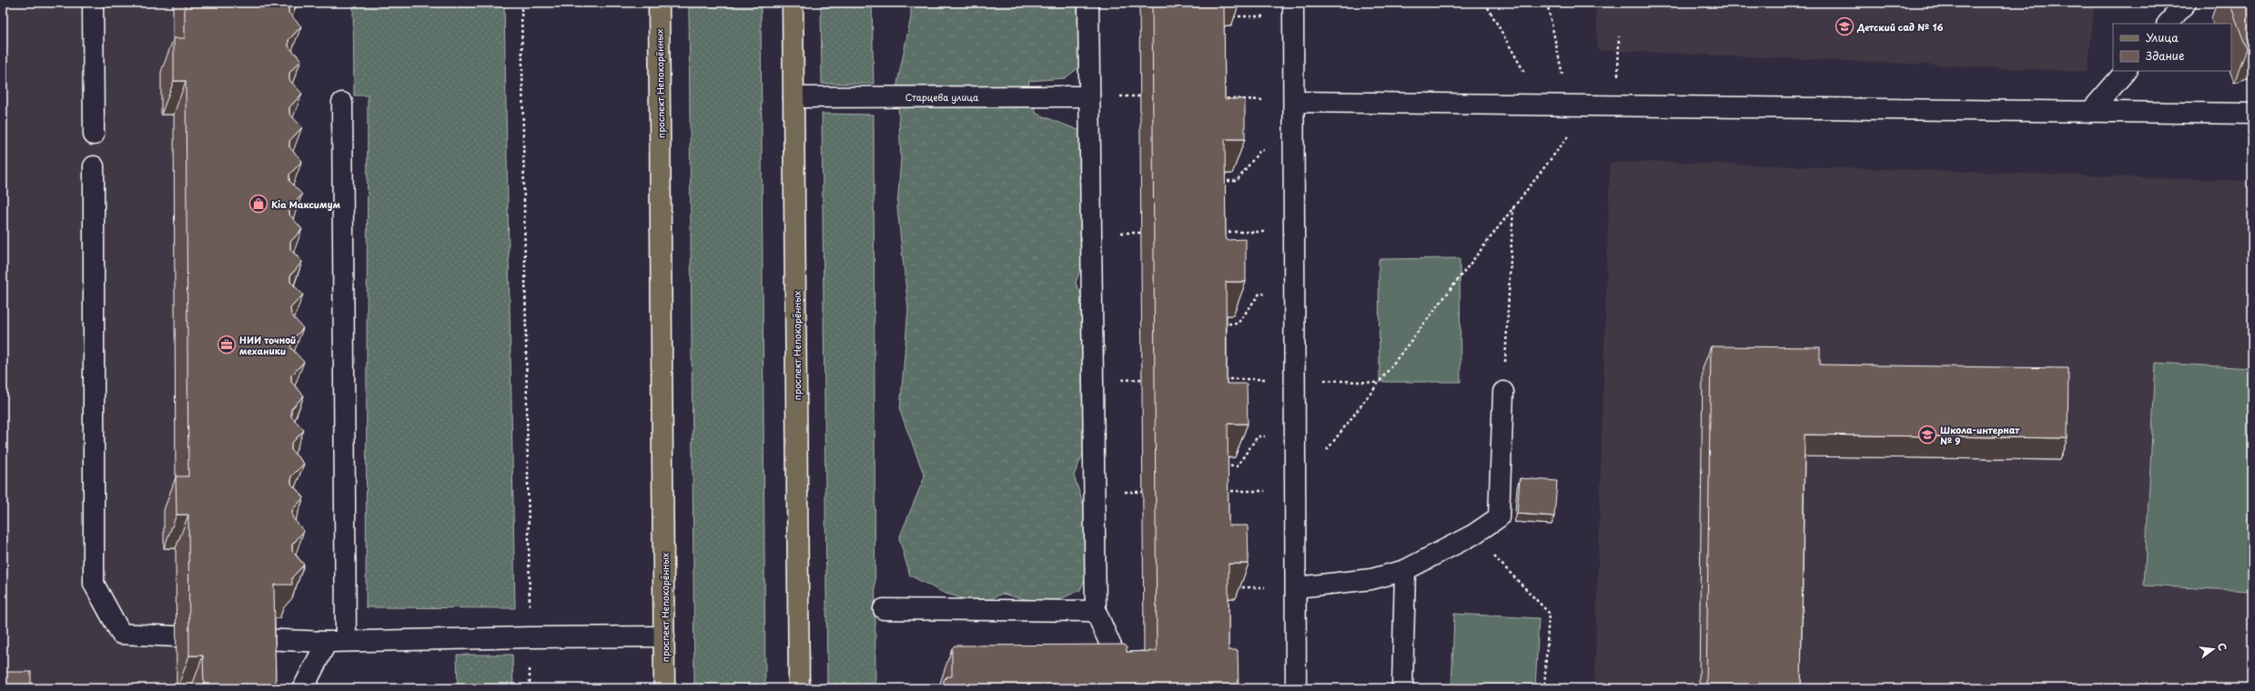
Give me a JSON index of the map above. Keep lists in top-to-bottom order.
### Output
{
  "streets": {
    "main road": ["проспект Непокорённых"],
    "street": ["Старцева улица"]
  },
  "crossings": [
    ["проспект Непокорённых", "Старцева улица"]
  ],
  "places": {
    "school or university": ["Детский сад № 16", "Школа-интернат № 9"],
    "shop": ["Kia Максимум"],
    "office": ["НИИ точной механики"]
  },
  "legend": ["Улица", "Здание"],
  "north": "right"
}
